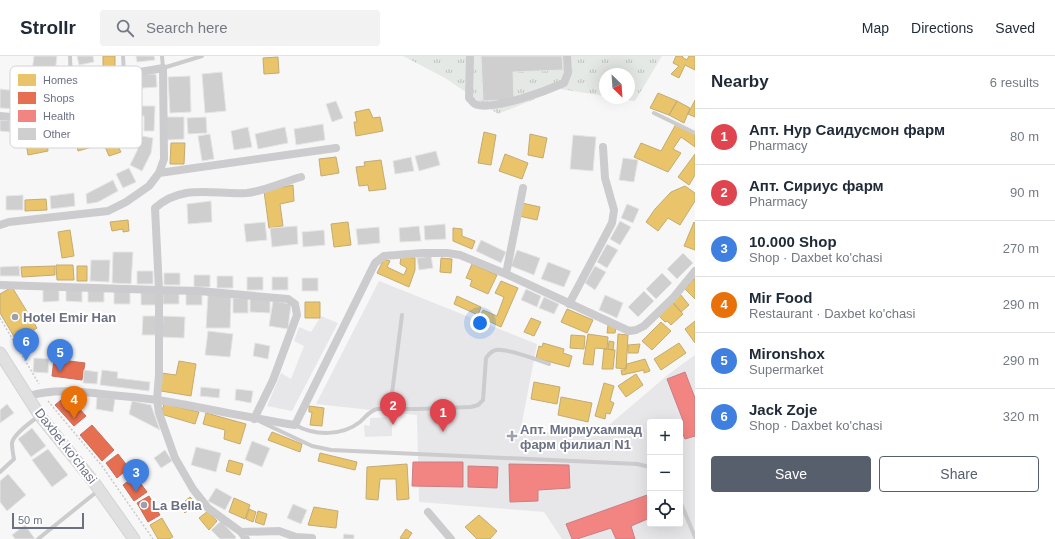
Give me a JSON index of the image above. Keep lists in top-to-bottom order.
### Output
{
  "streets": {
    "main road": ["Daxbet ko'chasi"]
  },
  "places": {
    "other": ["Hotel Emir Han", "La Bella"],
    "health": ["Апт. Мирмухаммад фарм филиал N1"]
  },
  "legend": [
    "Homes",
    "Shops",
    "Health",
    "Other"
  ],
  "scale_bar": "50 m",
  "north": "bottom right",
  "page": {
    "header": "Strollr",
    "search": "Search here",
    "nav": ["Map", "Directions", "Saved"],
    "heading": ["Nearby", "6 results"],
    "list": [
      {
        "mark": "1",
        "name": "Апт. Нур Саидусмон фарм",
        "note": "Pharmacy",
        "value": "80 m"
      },
      {
        "mark": "2",
        "name": "Апт. Сириус фарм",
        "note": "Pharmacy",
        "value": "90 m"
      },
      {
        "mark": "3",
        "name": "10.000 Shop",
        "note": "Shop · Daxbet ko'chasi",
        "value": "270 m"
      },
      {
        "mark": "4",
        "name": "Mir Food",
        "note": "Restaurant · Daxbet ko'chasi",
        "value": "290 m"
      },
      {
        "mark": "5",
        "name": "Mironshox",
        "note": "Supermarket",
        "value": "290 m"
      },
      {
        "mark": "6",
        "name": "Jack Zoje",
        "note": "Shop · Daxbet ko'chasi",
        "value": "320 m"
      }
    ],
    "pins": [
      "6",
      "5",
      "4",
      "2",
      "1",
      "3"
    ],
    "map_buttons": ["+", "−"],
    "buttons": ["Save", "Share"],
    "scale": "50 m"
  }
}
